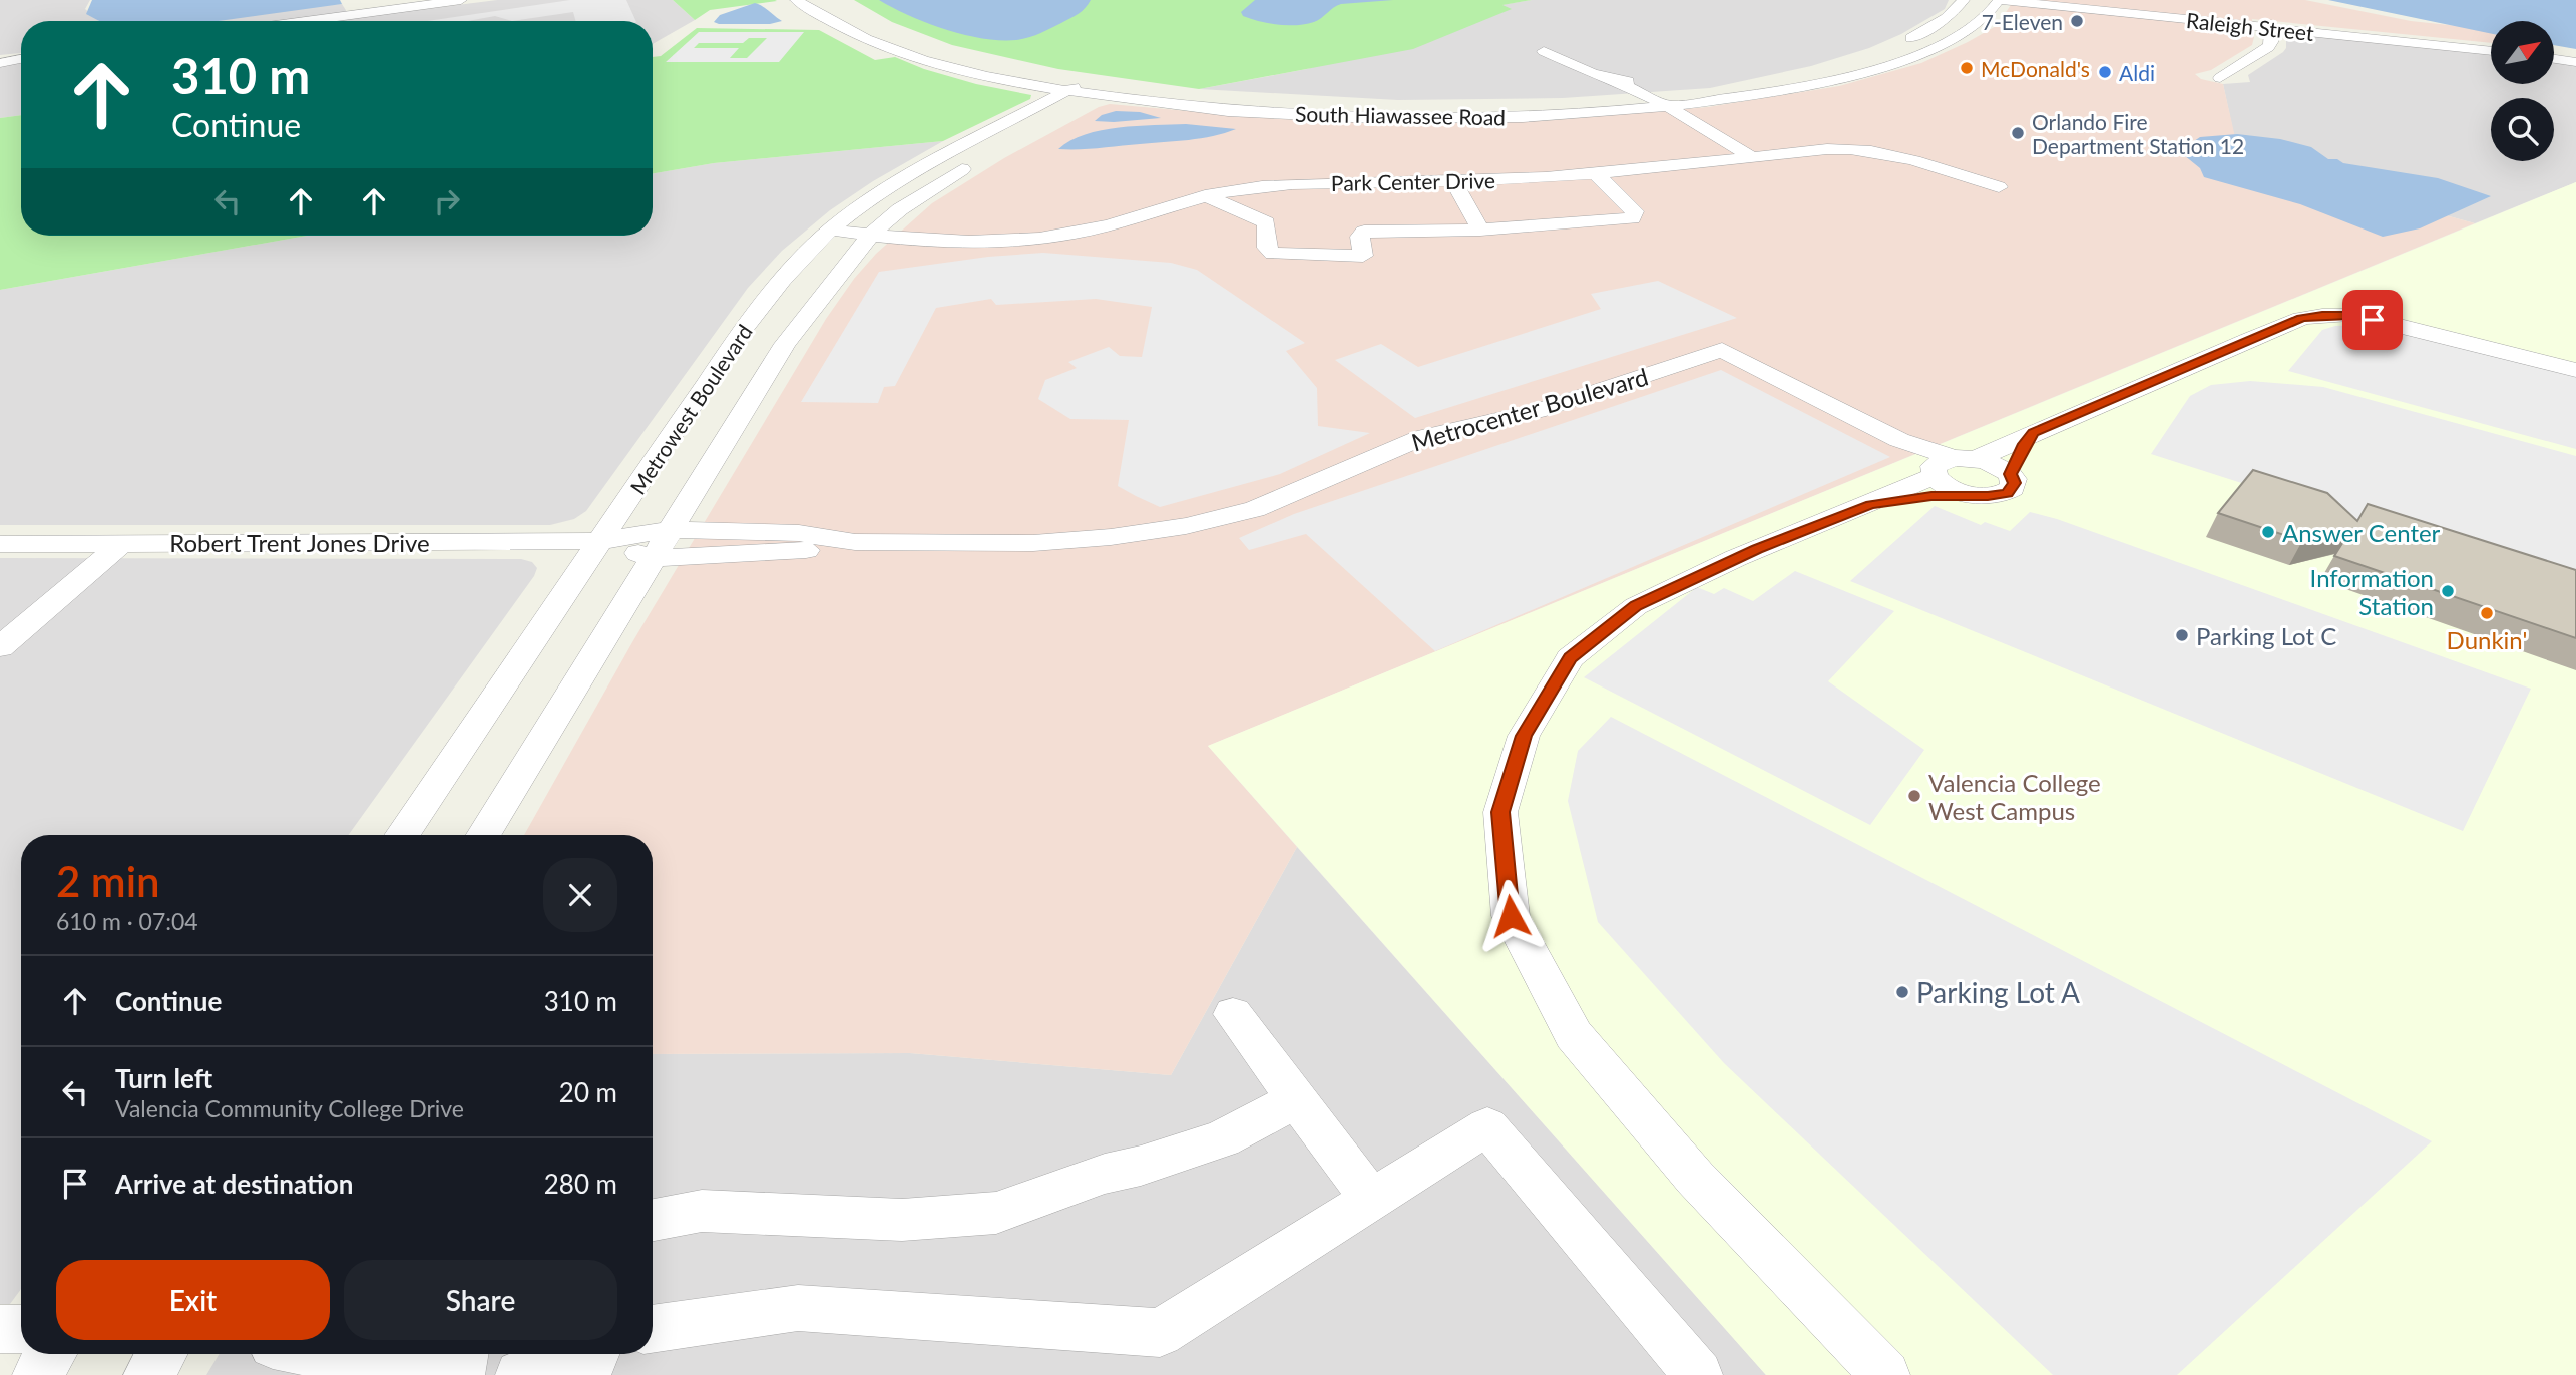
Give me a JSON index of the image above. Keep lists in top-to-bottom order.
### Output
{
  "streets": {
    "street": [
      "Raleigh Street",
      "South Hiawassee Road",
      "Park Center Drive",
      "Metrowest Boulevard",
      "Metrocenter Boulevard",
      "Robert Trent Jones Drive"
    ]
  },
  "crossings": [
    ["Raleigh Street", "South Hiawassee Road"],
    ["South Hiawassee Road", "Metrowest Boulevard"],
    ["Park Center Drive", "Metrowest Boulevard"],
    ["Metrowest Boulevard", "Metrocenter Boulevard"],
    ["Metrowest Boulevard", "Robert Trent Jones Drive"],
    ["Metrocenter Boulevard", "Robert Trent Jones Drive"]
  ],
  "places": [
    "7-Eleven",
    "McDonald's",
    "Aldi",
    "Orlando Fire Department Station 12",
    "Answer Center",
    "Information Station",
    "Dunkin'",
    "Parking Lot C",
    "Valencia College West Campus",
    "Parking Lot A"
  ],
  "north": "top right",
  "page": {
    "turn": ["310 m", "Continue"],
    "heading": ["2 min", "610 m · 07:04"],
    "list": [
      {
        "name": "Continue",
        "value": "310 m"
      },
      {
        "name": "Turn left",
        "note": "Valencia Community College Drive",
        "value": "20 m"
      },
      {
        "name": "Arrive at destination",
        "value": "280 m"
      }
    ],
    "buttons": ["Exit", "Share"]
  }
}
